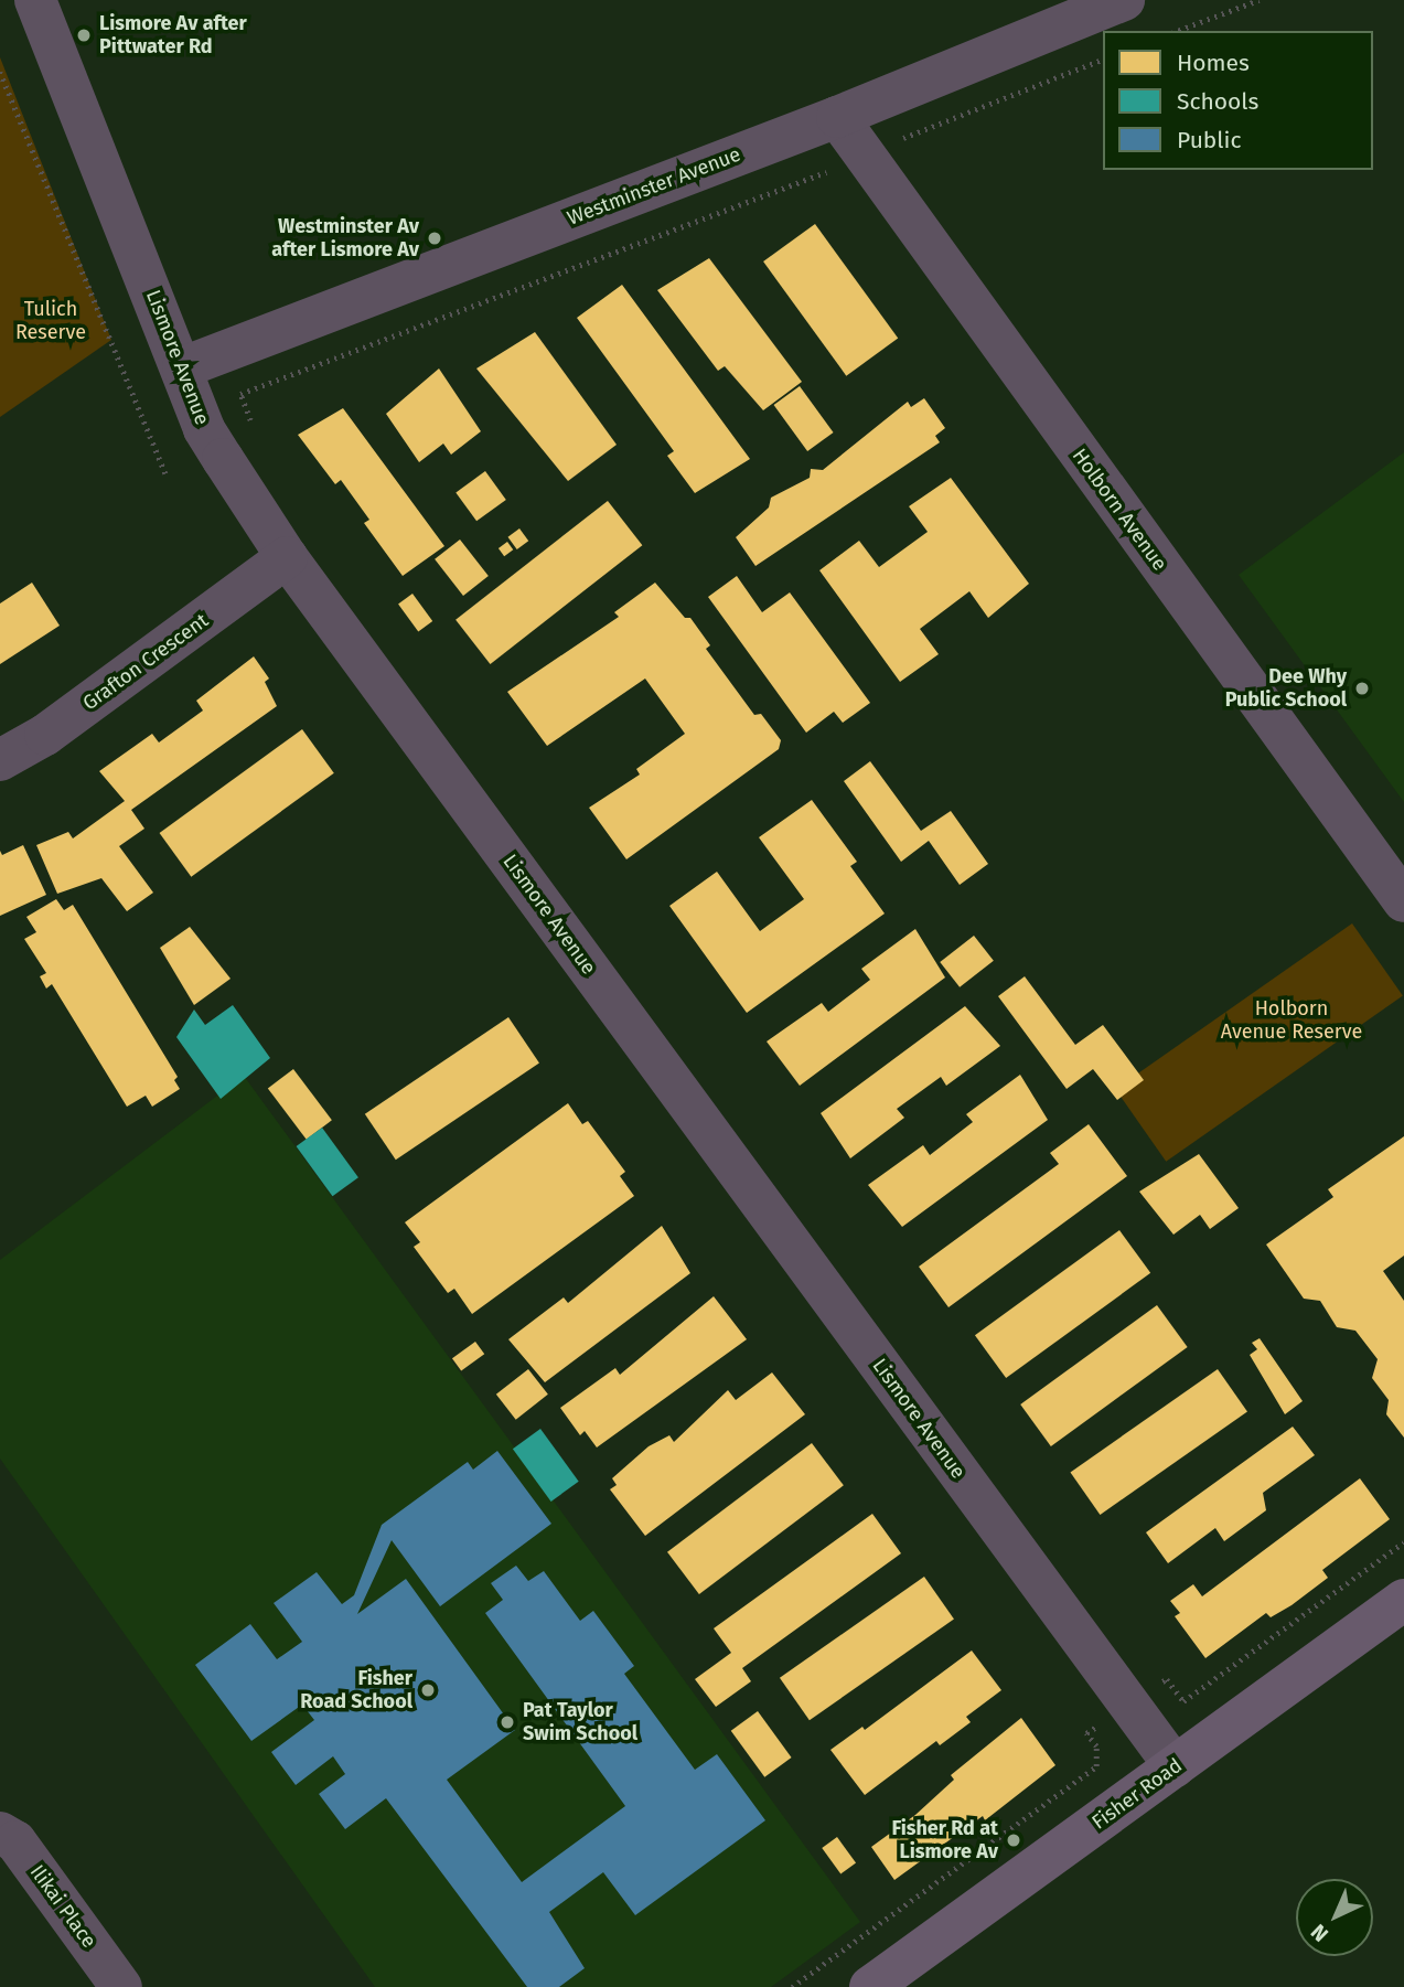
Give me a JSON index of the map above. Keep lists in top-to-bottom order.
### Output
{
  "streets": {
    "main road": ["Fisher Road"],
    "street": [
      "Westminster Avenue",
      "Lismore Avenue",
      "Holborn Avenue",
      "Grafton Crescent",
      "Ilikai Place"
    ]
  },
  "crossings": [
    ["Westminster Avenue", "Lismore Avenue"],
    ["Westminster Avenue", "Holborn Avenue"],
    ["Lismore Avenue", "Grafton Crescent"],
    ["Lismore Avenue", "Fisher Road"]
  ],
  "parks": ["Tulich Reserve", "Holborn Avenue Reserve"],
  "places": [
    "Lismore Av after Pittwater Rd",
    "Westminster Av after Lismore Av",
    "Dee Why Public School",
    "Fisher Road School",
    "Pat Taylor Swim School",
    "Fisher Rd at Lismore Av"
  ],
  "legend": ["Homes", "Schools", "Public"],
  "north": "bottom left"
}
